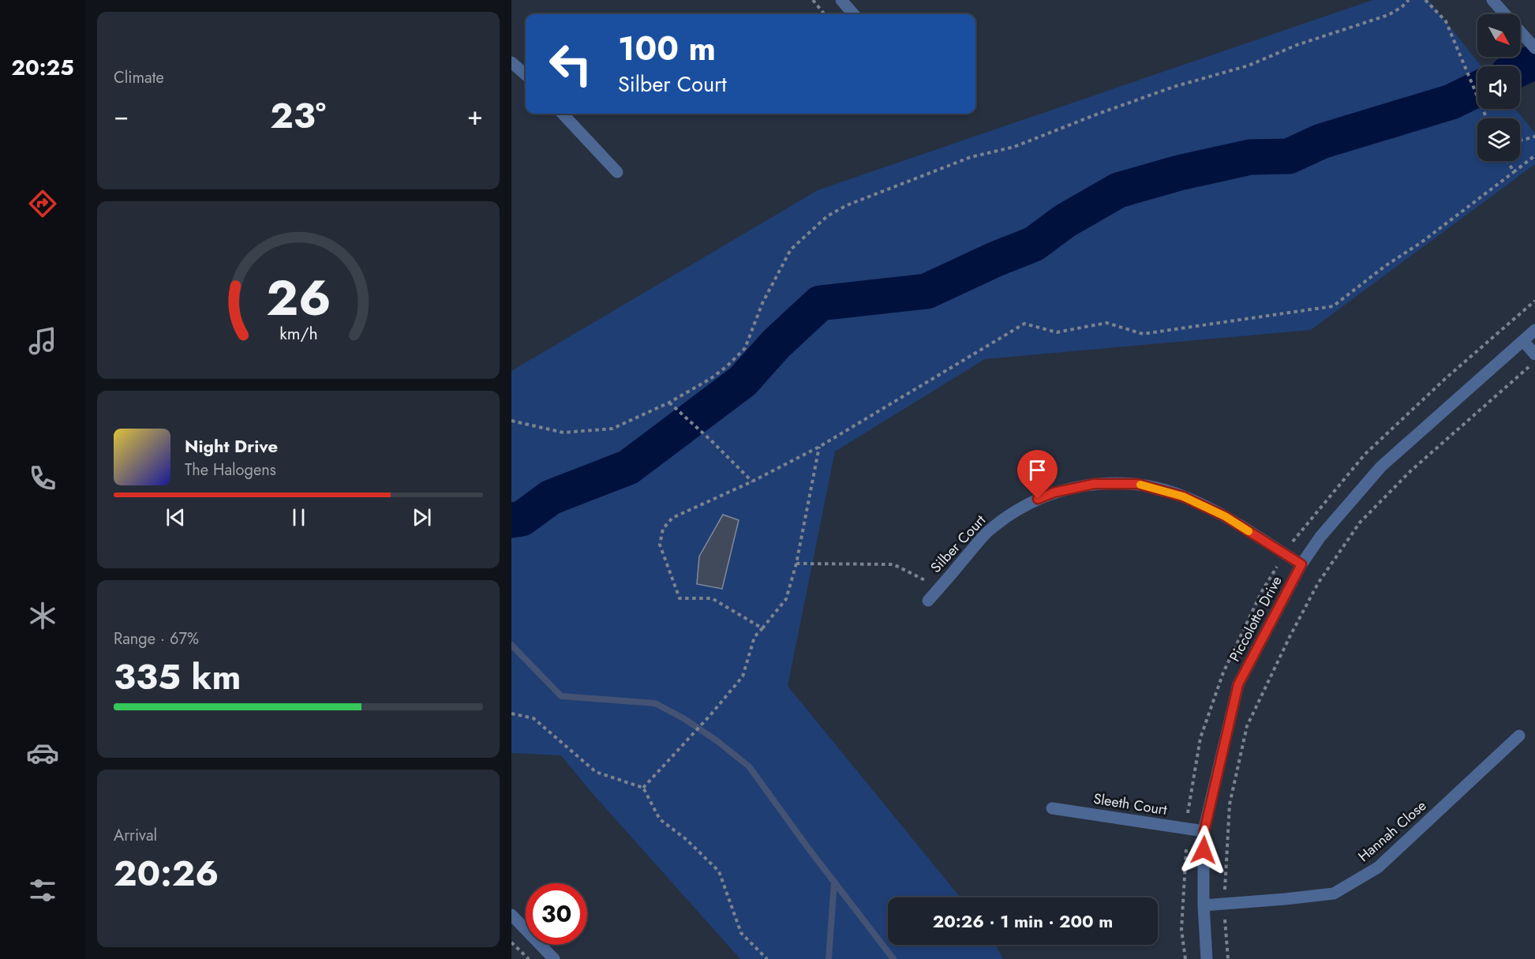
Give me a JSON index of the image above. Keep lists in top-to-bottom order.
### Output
{
  "streets": {
    "street": [
      "Silber Court",
      "Piccolotto Drive",
      "Sleeth Court",
      "Hannah Close"
    ]
  },
  "crossings": [
    ["Silber Court", "Piccolotto Drive"],
    ["Piccolotto Drive", "Sleeth Court"],
    ["Piccolotto Drive", "Hannah Close"]
  ],
  "north": "bottom right",
  "page": {
    "tabs": "20:25",
    "tile": [
      "Climate",
      ["Range · 67%", "335 km"],
      ["Arrival", "20:26"]
    ],
    "turn": ["100 m", "Silber Court"],
    "heat": ["−", "23°", "+"],
    "song": ["Night Drive", "The Halogens"],
    "limit": "30",
    "trip": "20:26 · 1 min · 200 m",
    "gauge": ["26", "km/h"]
  }
}
